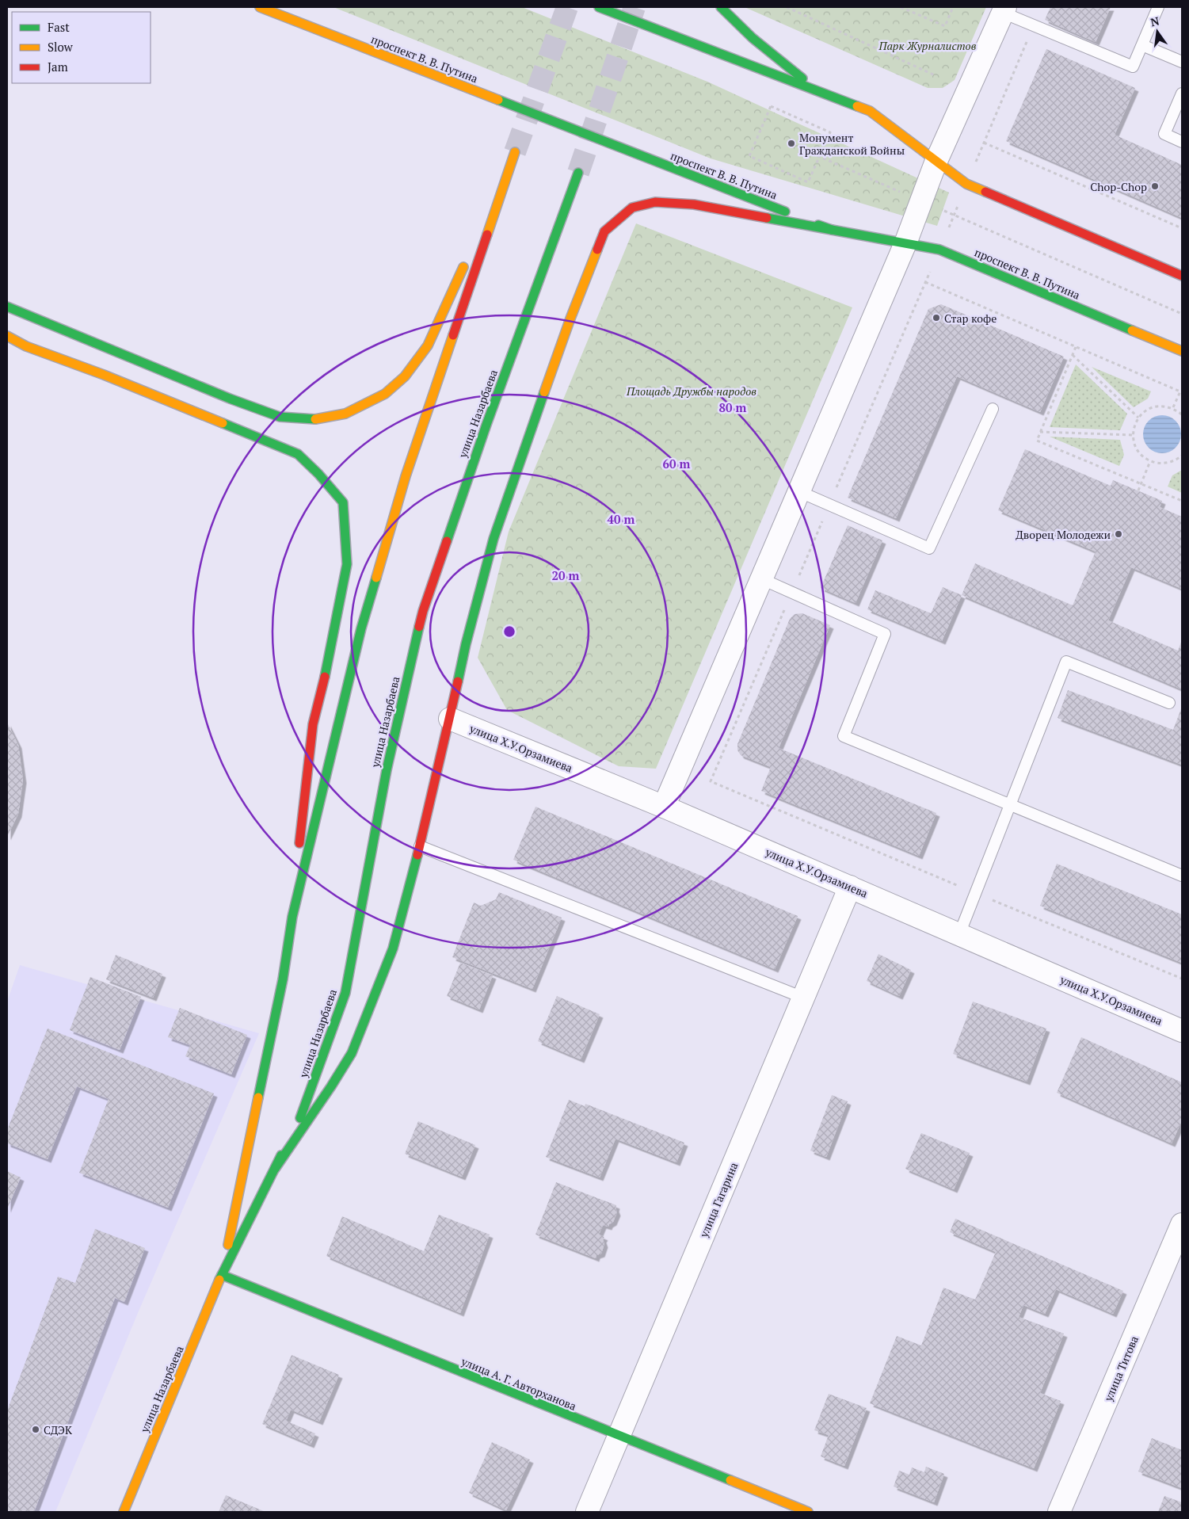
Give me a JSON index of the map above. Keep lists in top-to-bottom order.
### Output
{
  "streets": {
    "main road": ["проспект В. В. Путина", "улица Назарбаева", "улица А. Г. Авторханова"],
    "street": ["улица Х.У.Орзамиева", "улица Гагарина", "улица Титова"]
  },
  "crossings": [
    ["улица Назарбаева", "улица А. Г. Авторханова"],
    ["улица Х.У.Орзамиева", "улица Гагарина"],
    ["улица Гагарина", "улица А. Г. Авторханова"]
  ],
  "parks": ["Парк Журналистов", "Площадь Дружбы народов"],
  "places": [
    "Монумент Гражданской Войны",
    "Chop-Chop",
    "Стар кофе",
    "Дворец Молодежи",
    "СДЭК"
  ],
  "legend": ["Fast", "Slow", "Jam"],
  "north": "top",
  "rings": [
    "80 m",
    "60 m",
    "40 m",
    "20 m"
  ]
}
